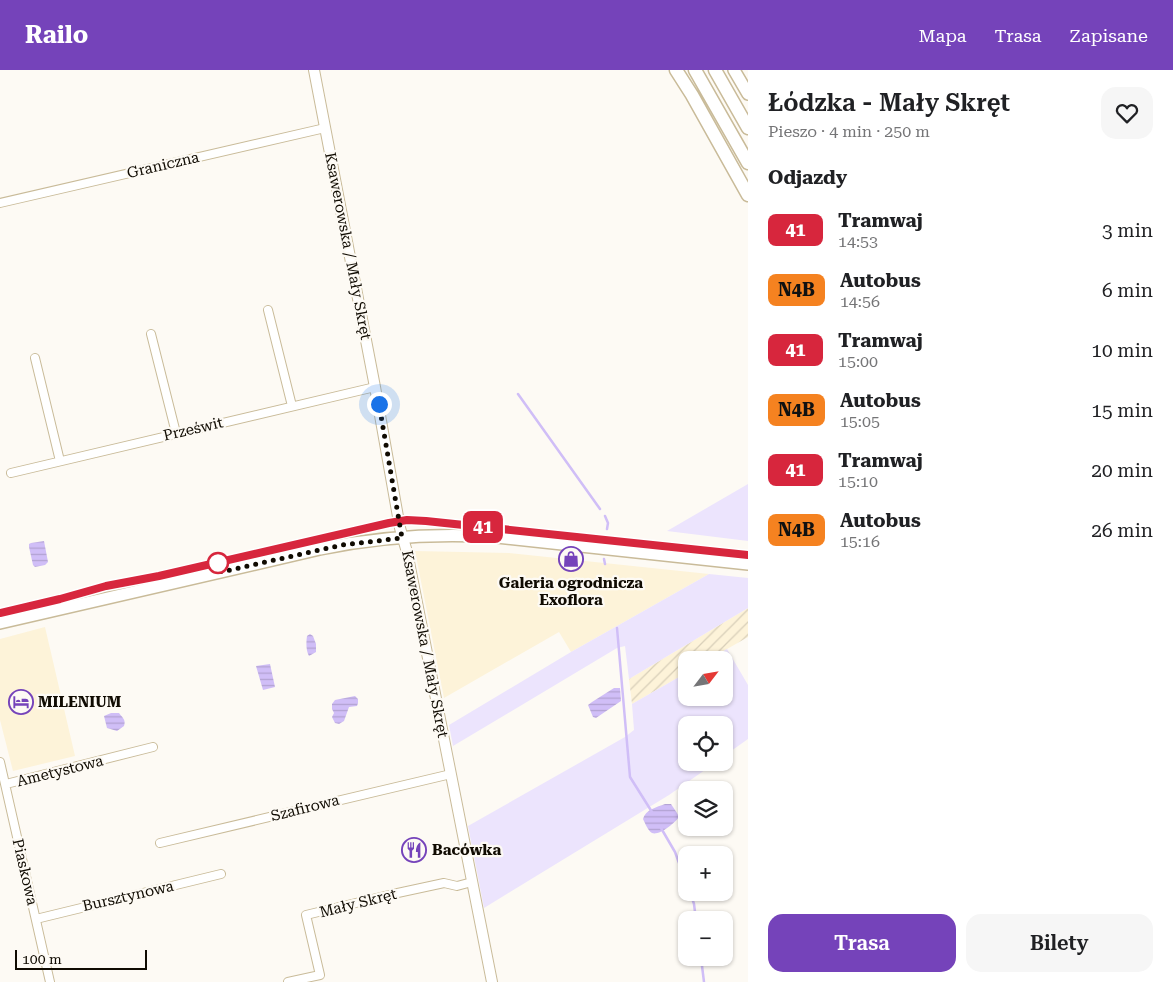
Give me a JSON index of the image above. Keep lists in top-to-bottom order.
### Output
{
  "streets": {
    "street": [
      "Graniczna",
      "Ksawerowska / Mały Skręt",
      "Prześwit",
      "Ametystowa",
      "Szafirowa",
      "Piaskowa",
      "Bursztynowa",
      "Mały Skręt"
    ]
  },
  "crossings": [
    ["Graniczna", "Ksawerowska / Mały Skręt"],
    ["Ksawerowska / Mały Skręt", "Prześwit"],
    ["Ksawerowska / Mały Skręt", "Szafirowa"],
    ["Ksawerowska / Mały Skręt", "Mały Skręt"],
    ["Ametystowa", "Piaskowa"],
    ["Piaskowa", "Bursztynowa"]
  ],
  "places": {
    "shop": ["Galeria ogrodnicza Exoflora"],
    "hotel": ["MILENIUM"],
    "restaurant": ["Bacówka"]
  },
  "lines": ["tram line 41"],
  "scale_bar": "100 m",
  "north": "top right",
  "page": {
    "header": "Railo",
    "nav": ["Mapa", "Trasa", "Zapisane"],
    "on_map": "41",
    "heading": [
      ["Łódzka - Mały Skręt", "Pieszo · 4 min · 250 m"],
      "Odjazdy"
    ],
    "list": [
      {
        "mark": "41",
        "name": "Tramwaj",
        "note": "14:53",
        "value": "3 min"
      },
      {
        "mark": "N4B",
        "name": "Autobus",
        "note": "14:56",
        "value": "6 min"
      },
      {
        "mark": "41",
        "name": "Tramwaj",
        "note": "15:00",
        "value": "10 min"
      },
      {
        "mark": "N4B",
        "name": "Autobus",
        "note": "15:05",
        "value": "15 min"
      },
      {
        "mark": "41",
        "name": "Tramwaj",
        "note": "15:10",
        "value": "20 min"
      },
      {
        "mark": "N4B",
        "name": "Autobus",
        "note": "15:16",
        "value": "26 min"
      }
    ],
    "map_buttons": ["+", "−"],
    "buttons": ["Trasa", "Bilety"],
    "scale": "100 m"
  }
}
